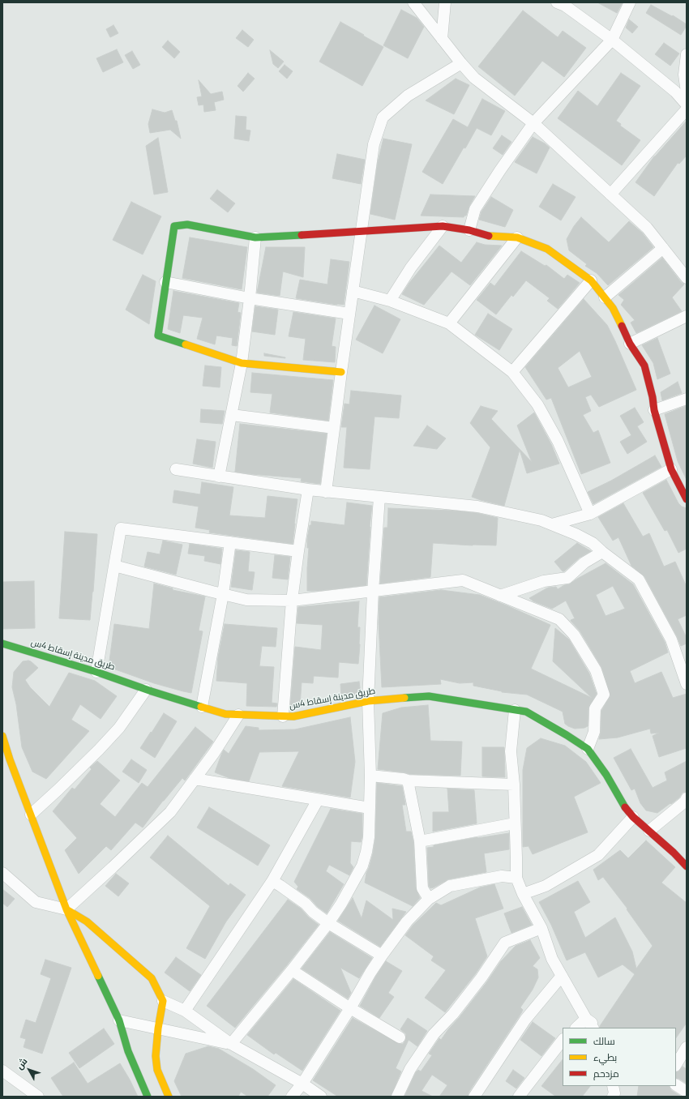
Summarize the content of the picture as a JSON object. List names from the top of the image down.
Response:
{
  "streets": {
    "street": ["طريق مدينة إسقاط 4س"]
  },
  "legend": ["سالك", "بطيء", "مزدحم"],
  "north": "top left"
}
